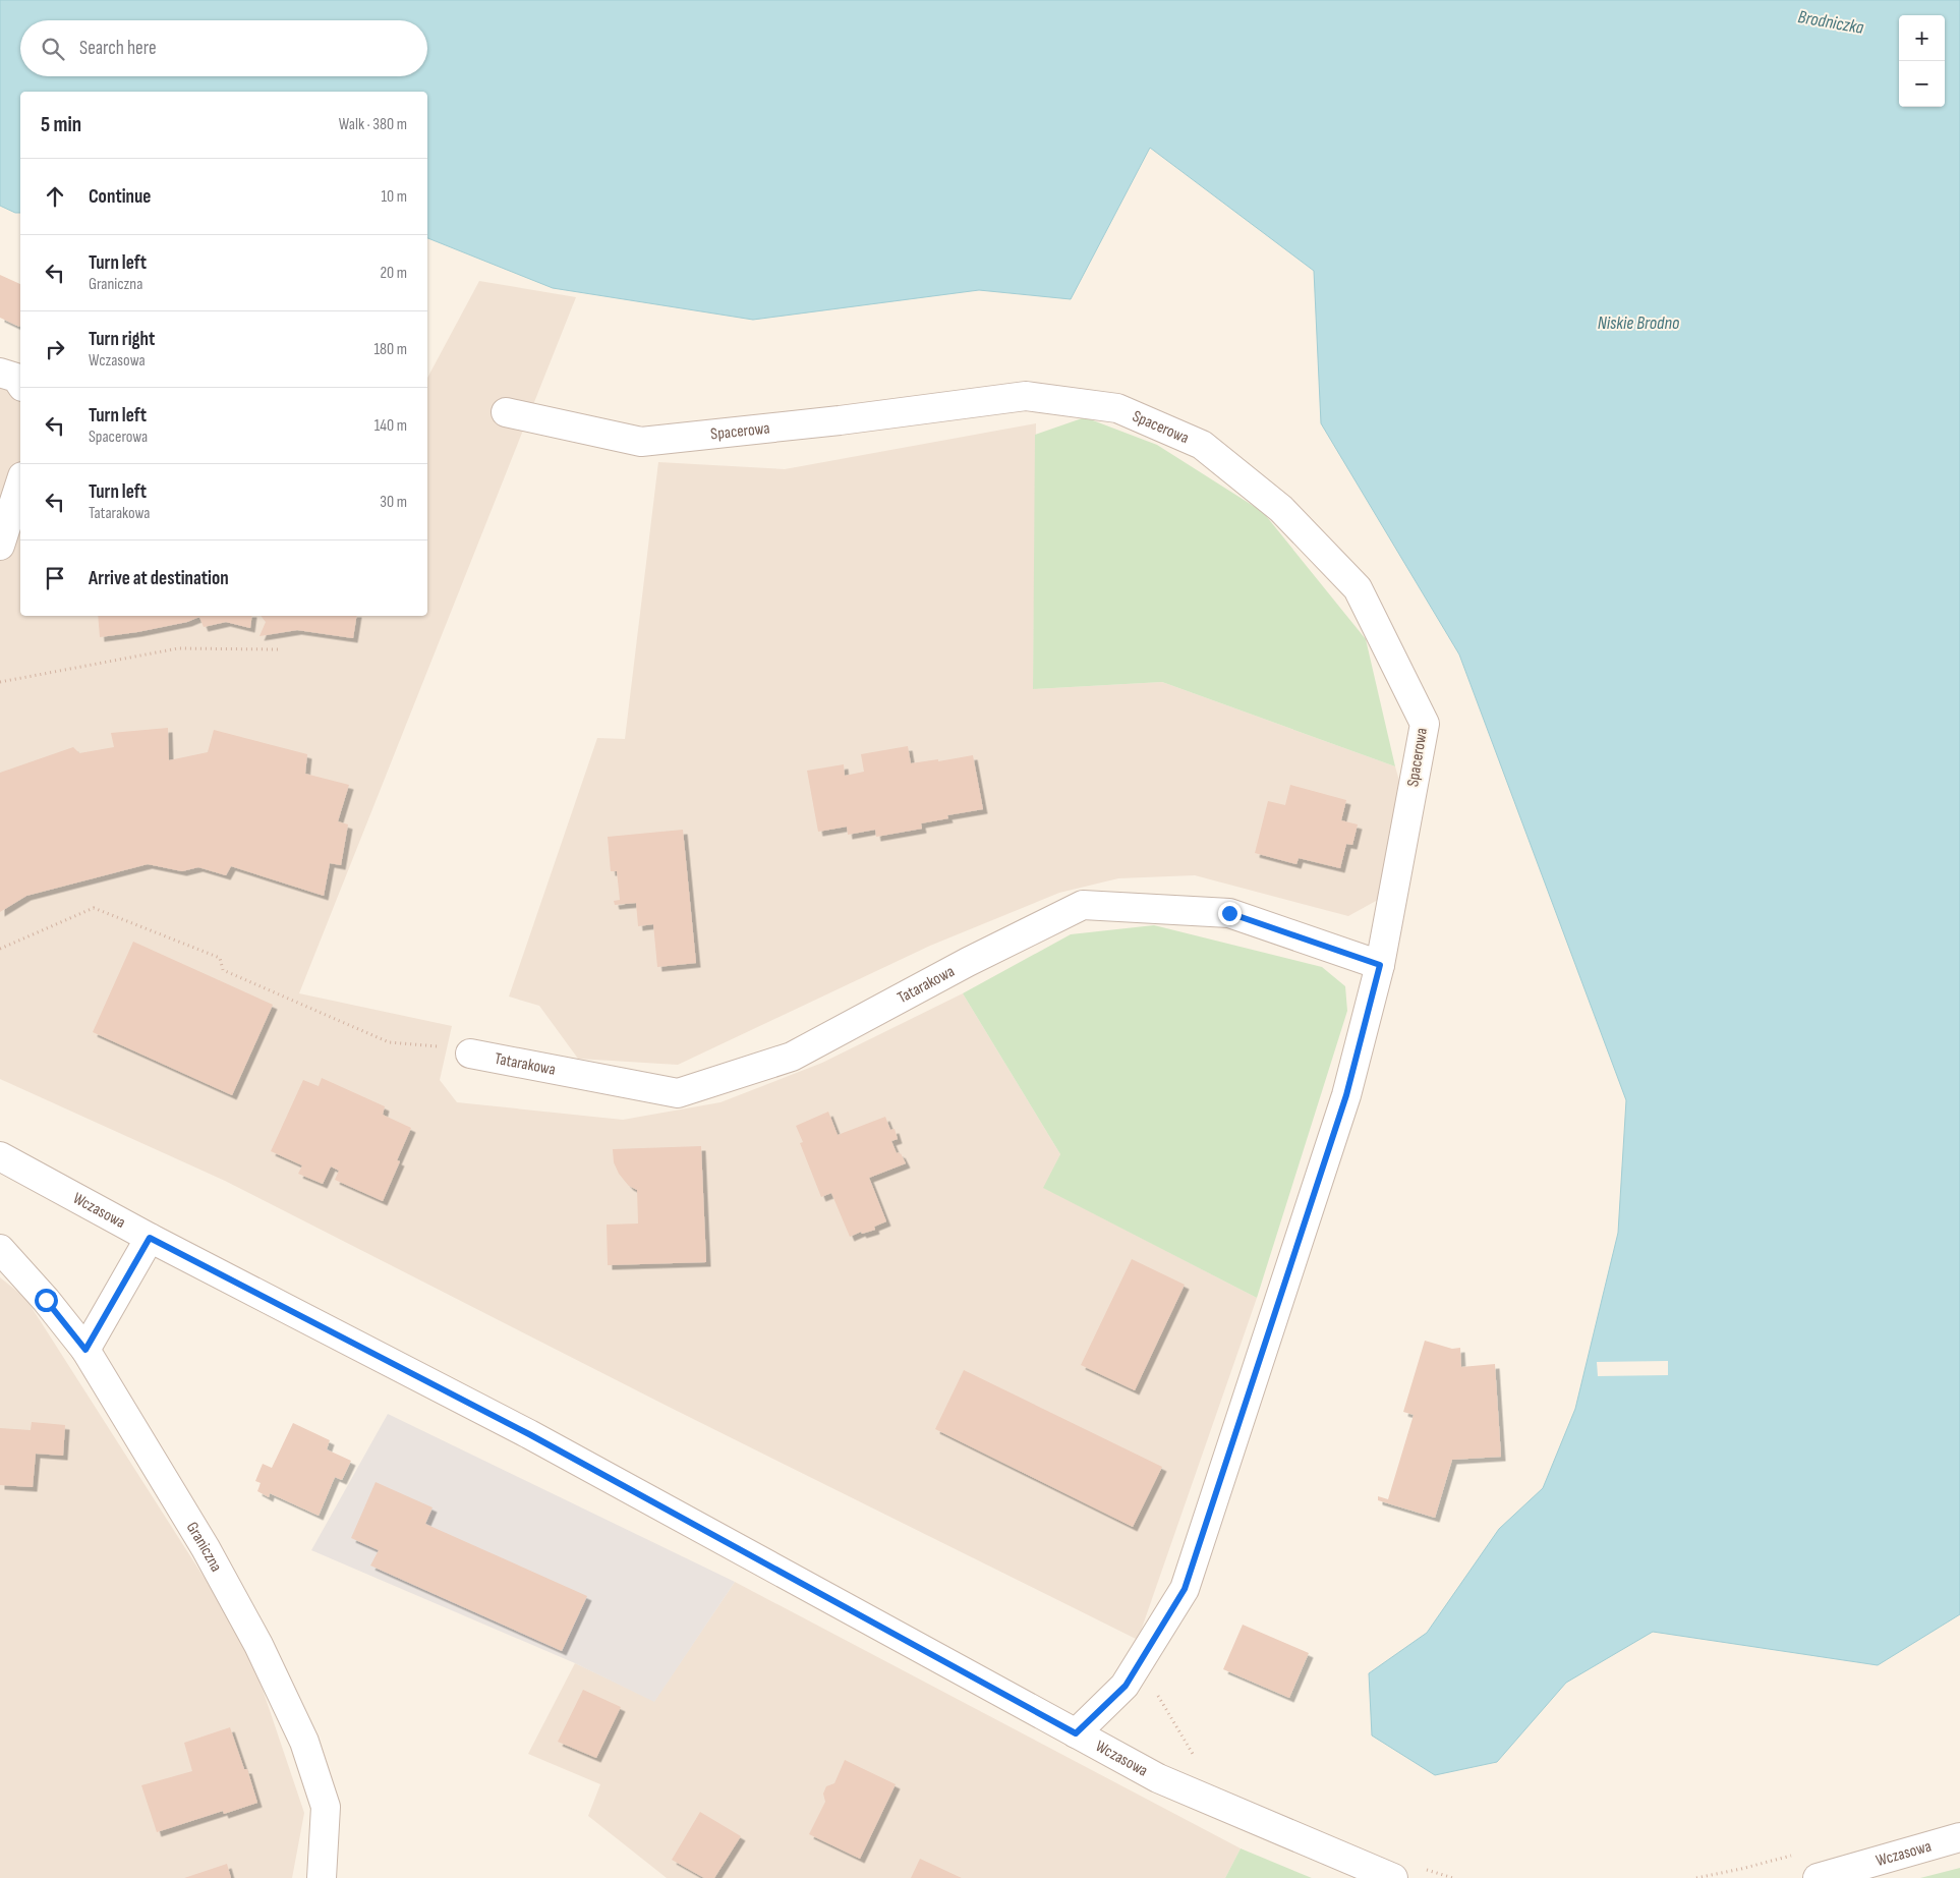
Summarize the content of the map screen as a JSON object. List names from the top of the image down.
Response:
{
  "streets": {
    "street": [
      "Spacerowa",
      "Tatarakowa",
      "Wczasowa",
      "Graniczna"
    ]
  },
  "crossings": [
    ["Spacerowa", "Tatarakowa"],
    ["Spacerowa", "Wczasowa"]
  ],
  "water": ["Brodniczka", "Niskie Brodno"],
  "page": {
    "map_buttons": ["+", "−"],
    "search": "Search here",
    "heading": ["5 min", "Walk · 380 m"],
    "list": [
      ["Continue", "10 m"],
      ["Turn left", "Graniczna", "20 m"],
      ["Turn right", "Wczasowa", "180 m"],
      ["Turn left", "Spacerowa", "140 m"],
      ["Turn left", "Tatarakowa", "30 m"],
      "Arrive at destination"
    ]
  }
}
